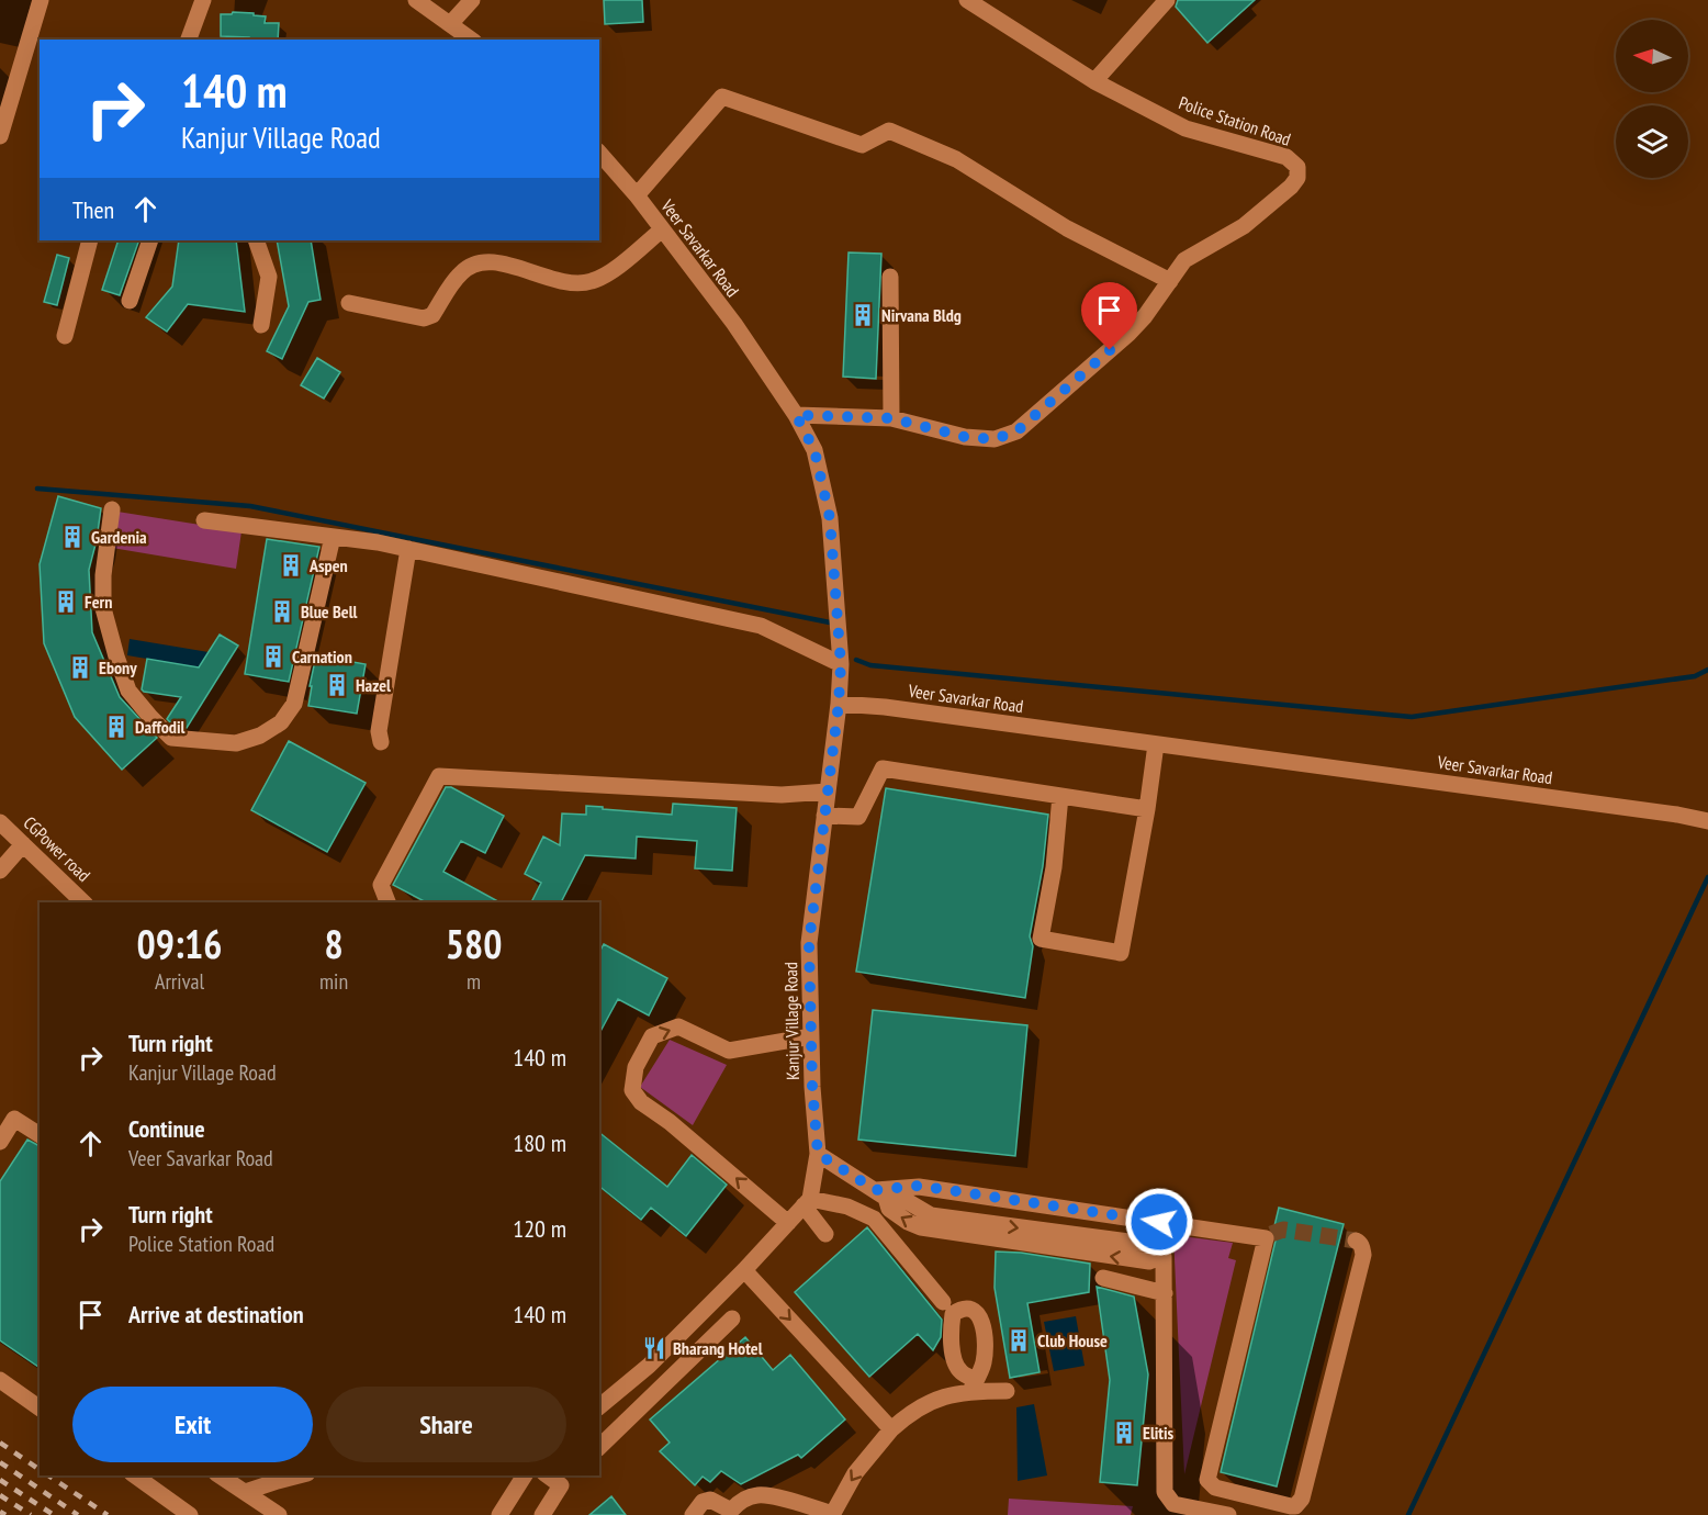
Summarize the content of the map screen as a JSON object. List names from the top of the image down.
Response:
{
  "streets": {
    "street": [
      "Police Station Road",
      "Veer Savarkar Road",
      "CGPower road",
      "Kanjur Village Road"
    ]
  },
  "crossings": [
    ["Police Station Road", "Veer Savarkar Road"],
    ["Veer Savarkar Road", "Kanjur Village Road"]
  ],
  "places": {
    "building": [
      "Nirvana Bldg",
      "Gardenia",
      "Aspen",
      "Fern",
      "Blue Bell",
      "Carnation",
      "Ebony",
      "Hazel",
      "Daffodil",
      "Club House",
      "Elitis"
    ],
    "restaurant": ["Bharang Hotel"]
  },
  "north": "left",
  "page": {
    "turn": ["140 m", "Kanjur Village Road"],
    "then": "Then",
    "eta": [
      "09:16",
      "Arrival",
      "8",
      "min",
      "580",
      "m"
    ],
    "list": [
      {
        "name": "Turn right",
        "note": "Kanjur Village Road",
        "value": "140 m"
      },
      {
        "name": "Continue",
        "note": "Veer Savarkar Road",
        "value": "180 m"
      },
      {
        "name": "Turn right",
        "note": "Police Station Road",
        "value": "120 m"
      },
      {
        "name": "Arrive at destination",
        "value": "140 m"
      }
    ],
    "buttons": ["Exit", "Share"]
  }
}
